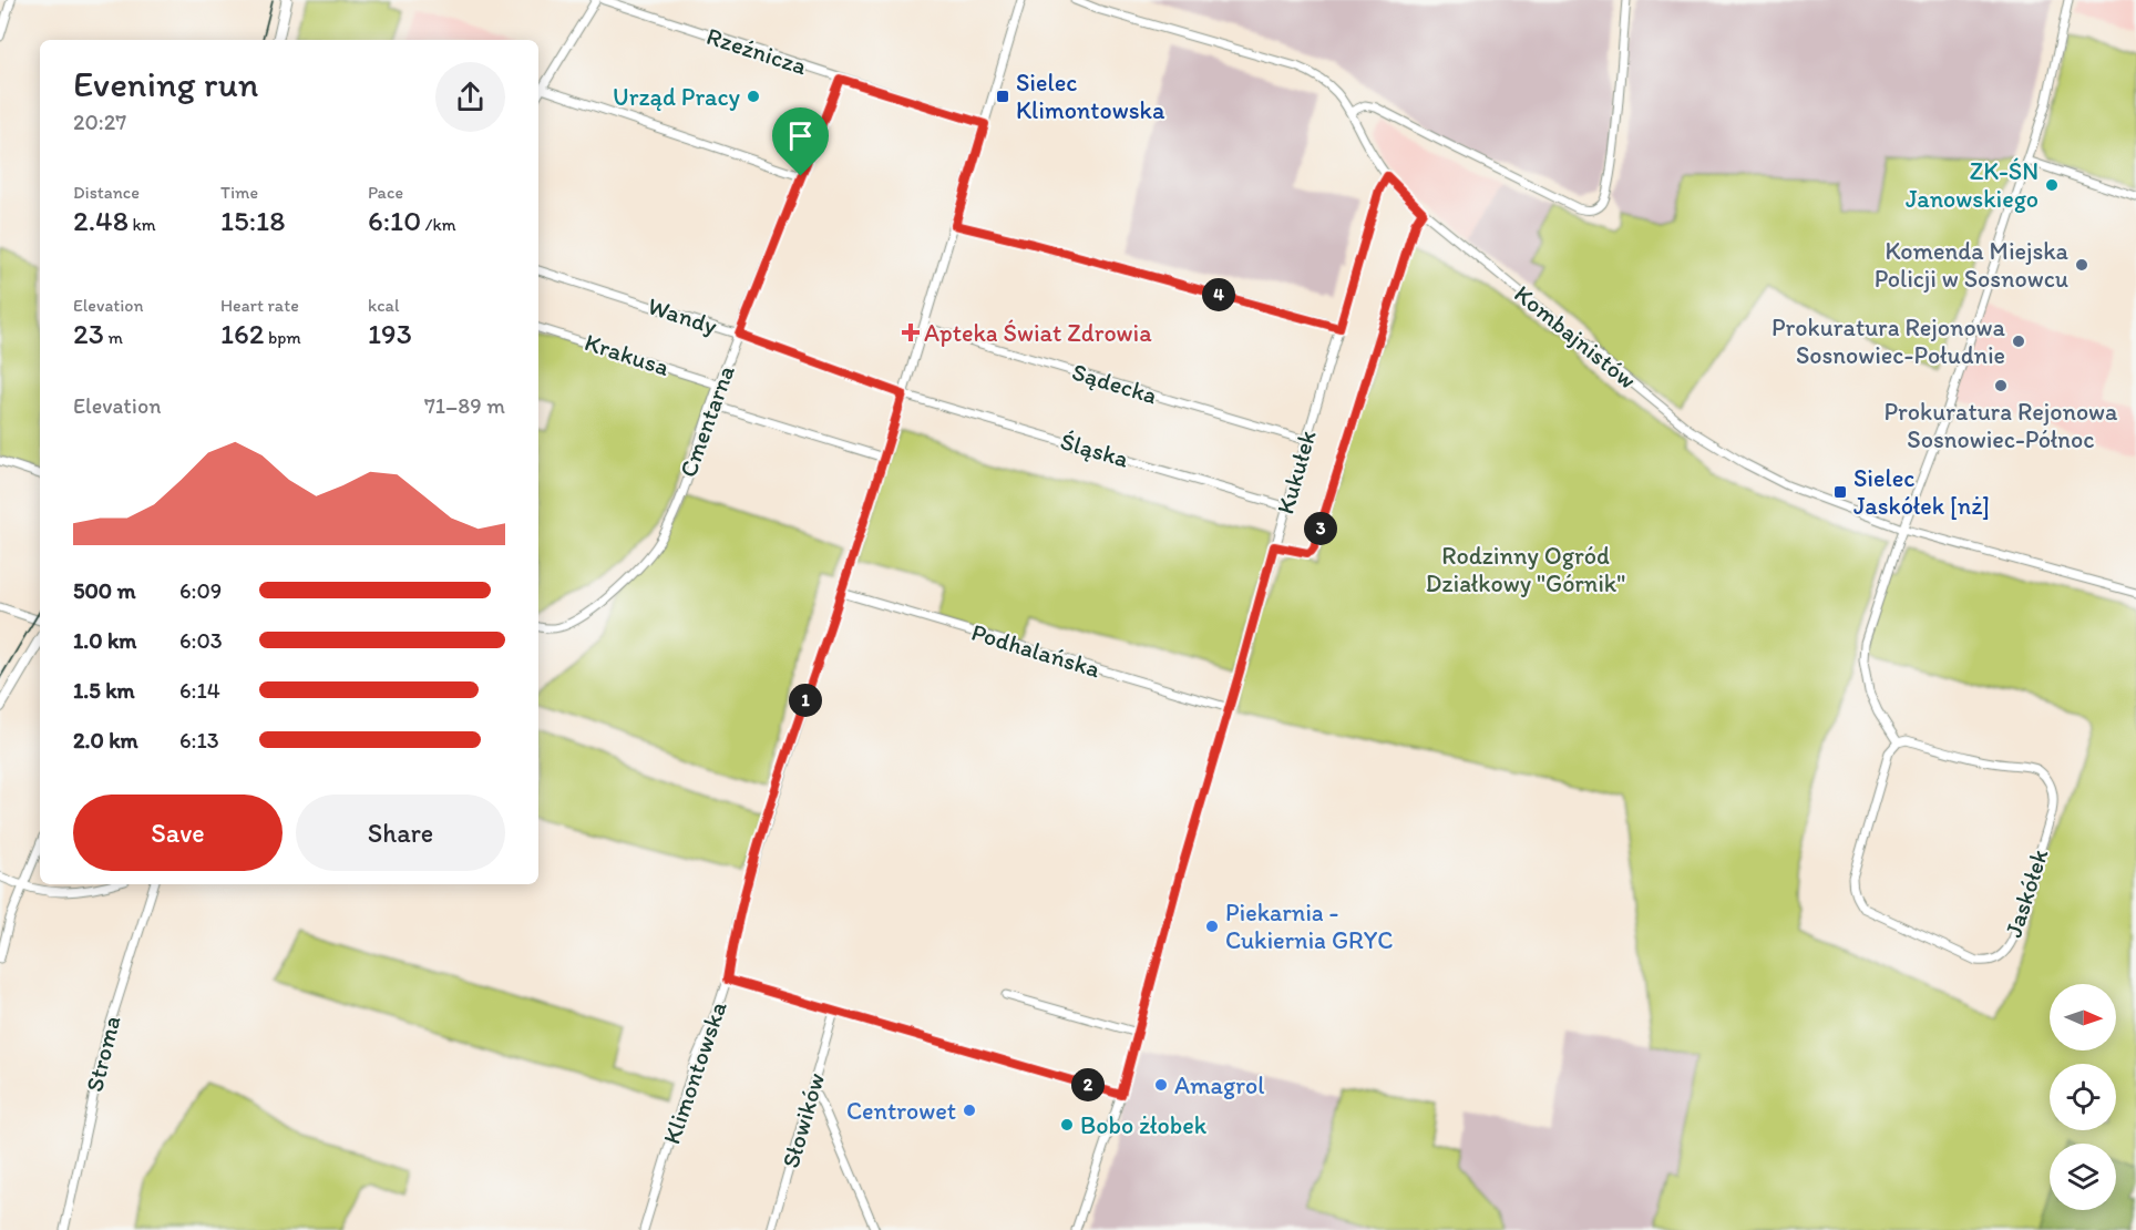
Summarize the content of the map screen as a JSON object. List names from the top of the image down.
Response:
{
  "streets": {
    "street": [
      "Rzeźnicza",
      "Wandy",
      "Kombajnistów",
      "Krakusa",
      "Sądecka",
      "Cmentarna",
      "Śląska",
      "Kukułek",
      "Podhalańska",
      "Jaskółek",
      "Stroma",
      "Klimontowska",
      "Słowików"
    ]
  },
  "crossings": [
    ["Rzeźnicza", "Cmentarna"],
    ["Rzeźnicza", "Klimontowska"],
    ["Wandy", "Cmentarna"],
    ["Wandy", "Śląska"],
    ["Wandy", "Klimontowska"],
    ["Kombajnistów", "Kukułek"],
    ["Krakusa", "Cmentarna"],
    ["Sądecka", "Kukułek"],
    ["Sądecka", "Klimontowska"],
    ["Śląska", "Kukułek"],
    ["Śląska", "Klimontowska"],
    ["Kukułek", "Podhalańska"],
    ["Podhalańska", "Klimontowska"]
  ],
  "parks": ["Rodzinny Ogród Działkowy \"Górnik\""],
  "places": {
    "other": [
      "Urząd Pracy",
      "ZK-ŚN Janowskiego",
      "Komenda Miejska Policji w Sosnowcu",
      "Prokuratura Rejonowa Sosnowiec-Południe",
      "Prokuratura Rejonowa Sosnowiec-Północ",
      "Piekarnia - Cukiernia GRYC",
      "Amagrol",
      "Centrowet",
      "Bobo żłobek"
    ],
    "transit": ["Sielec Klimontowska", "Sielec Jaskółek [nż]"],
    "health": ["Apteka Świat Zdrowia"]
  },
  "north": "right",
  "page": {
    "heading": ["Evening run", "20:27"],
    "stats": [
      ["Distance", "2.48 km"],
      ["Time", "15:18"],
      ["Pace", "6:10 /km"],
      ["Elevation", "23 m"],
      ["Heart rate", "162 bpm"],
      ["kcal", "193"]
    ],
    "pins": [
      "4",
      "3",
      "1",
      "2"
    ],
    "chart": ["Elevation", "71–89 m"],
    "list": [
      {
        "name": "500 m",
        "note": "6:09"
      },
      {
        "name": "1.0 km",
        "note": "6:03"
      },
      {
        "name": "1.5 km",
        "note": "6:14"
      },
      {
        "name": "2.0 km",
        "note": "6:13"
      }
    ],
    "buttons": ["Save", "Share"]
  }
}
